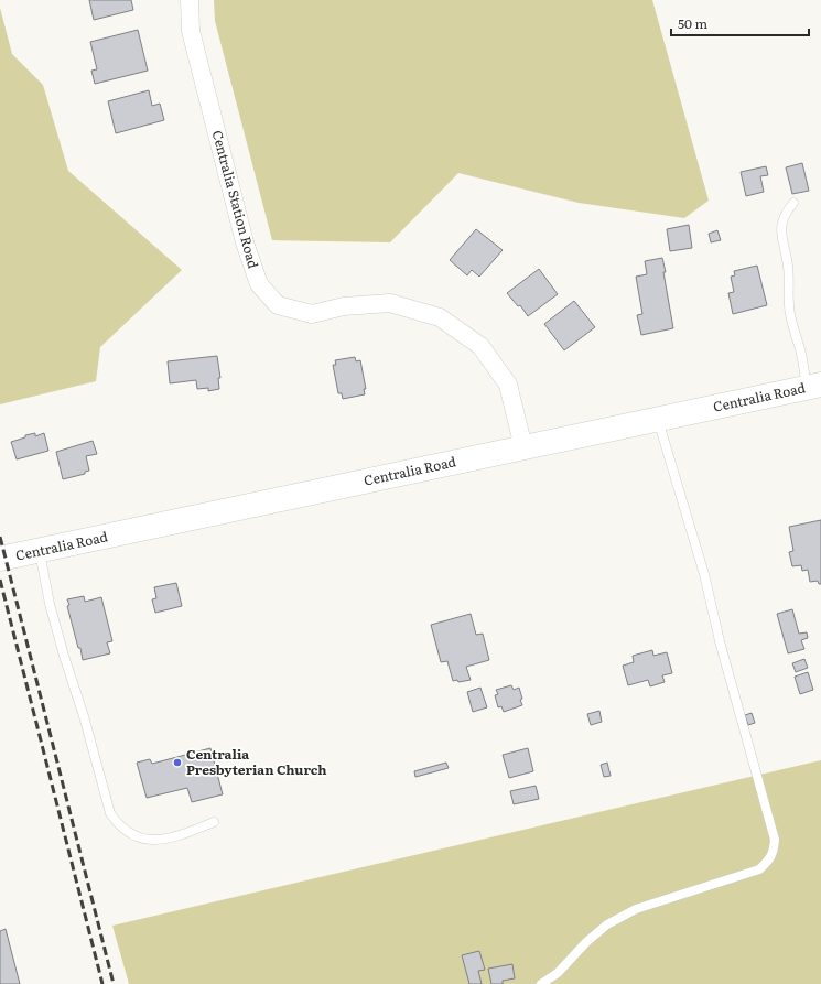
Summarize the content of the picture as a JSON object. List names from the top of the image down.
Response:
{
  "streets": {
    "main road": ["Centralia Road"],
    "street": ["Centralia Station Road"]
  },
  "crossings": [
    ["Centralia Station Road", "Centralia Road"]
  ],
  "places": ["Centralia Presbyterian Church"],
  "scale_bar": "50 m"
}
